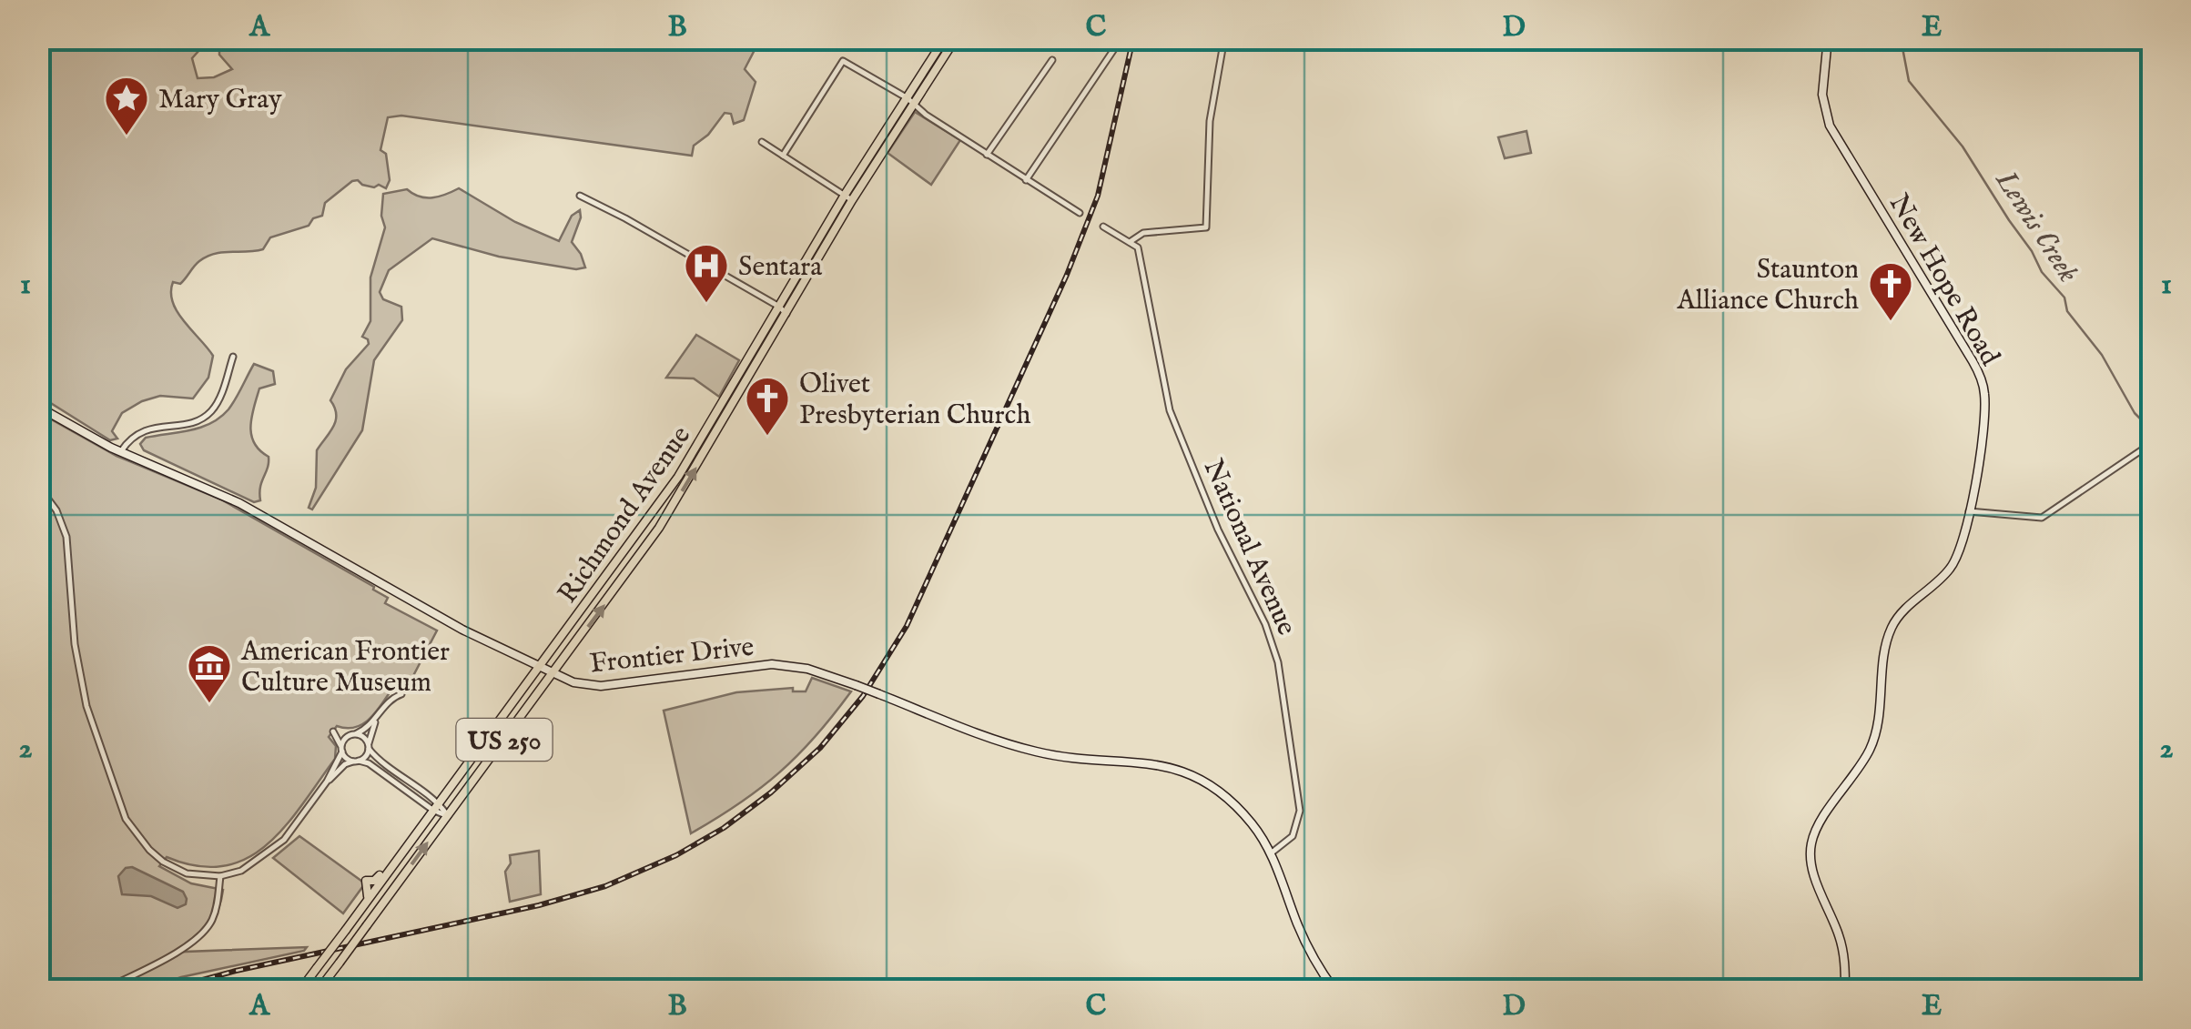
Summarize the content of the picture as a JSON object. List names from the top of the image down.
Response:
{
  "streets": {
    "main road": ["Richmond Avenue", "US 250"],
    "street": ["New Hope Road", "National Avenue", "Frontier Drive"]
  },
  "crossings": [
    ["Richmond Avenue", "Frontier Drive"],
    ["National Avenue", "Frontier Drive"]
  ],
  "water": ["Lewis Creek"],
  "places": {
    "place": ["Mary Gray"],
    "hospital": ["Sentara"],
    "church": ["Staunton Alliance Church", "Olivet Presbyterian Church"],
    "museum": ["American Frontier Culture Museum"]
  },
  "grid": {
    "columns": [
      "A",
      "B",
      "C",
      "D",
      "E"
    ],
    "rows": ["1", "2"]
  }
}
